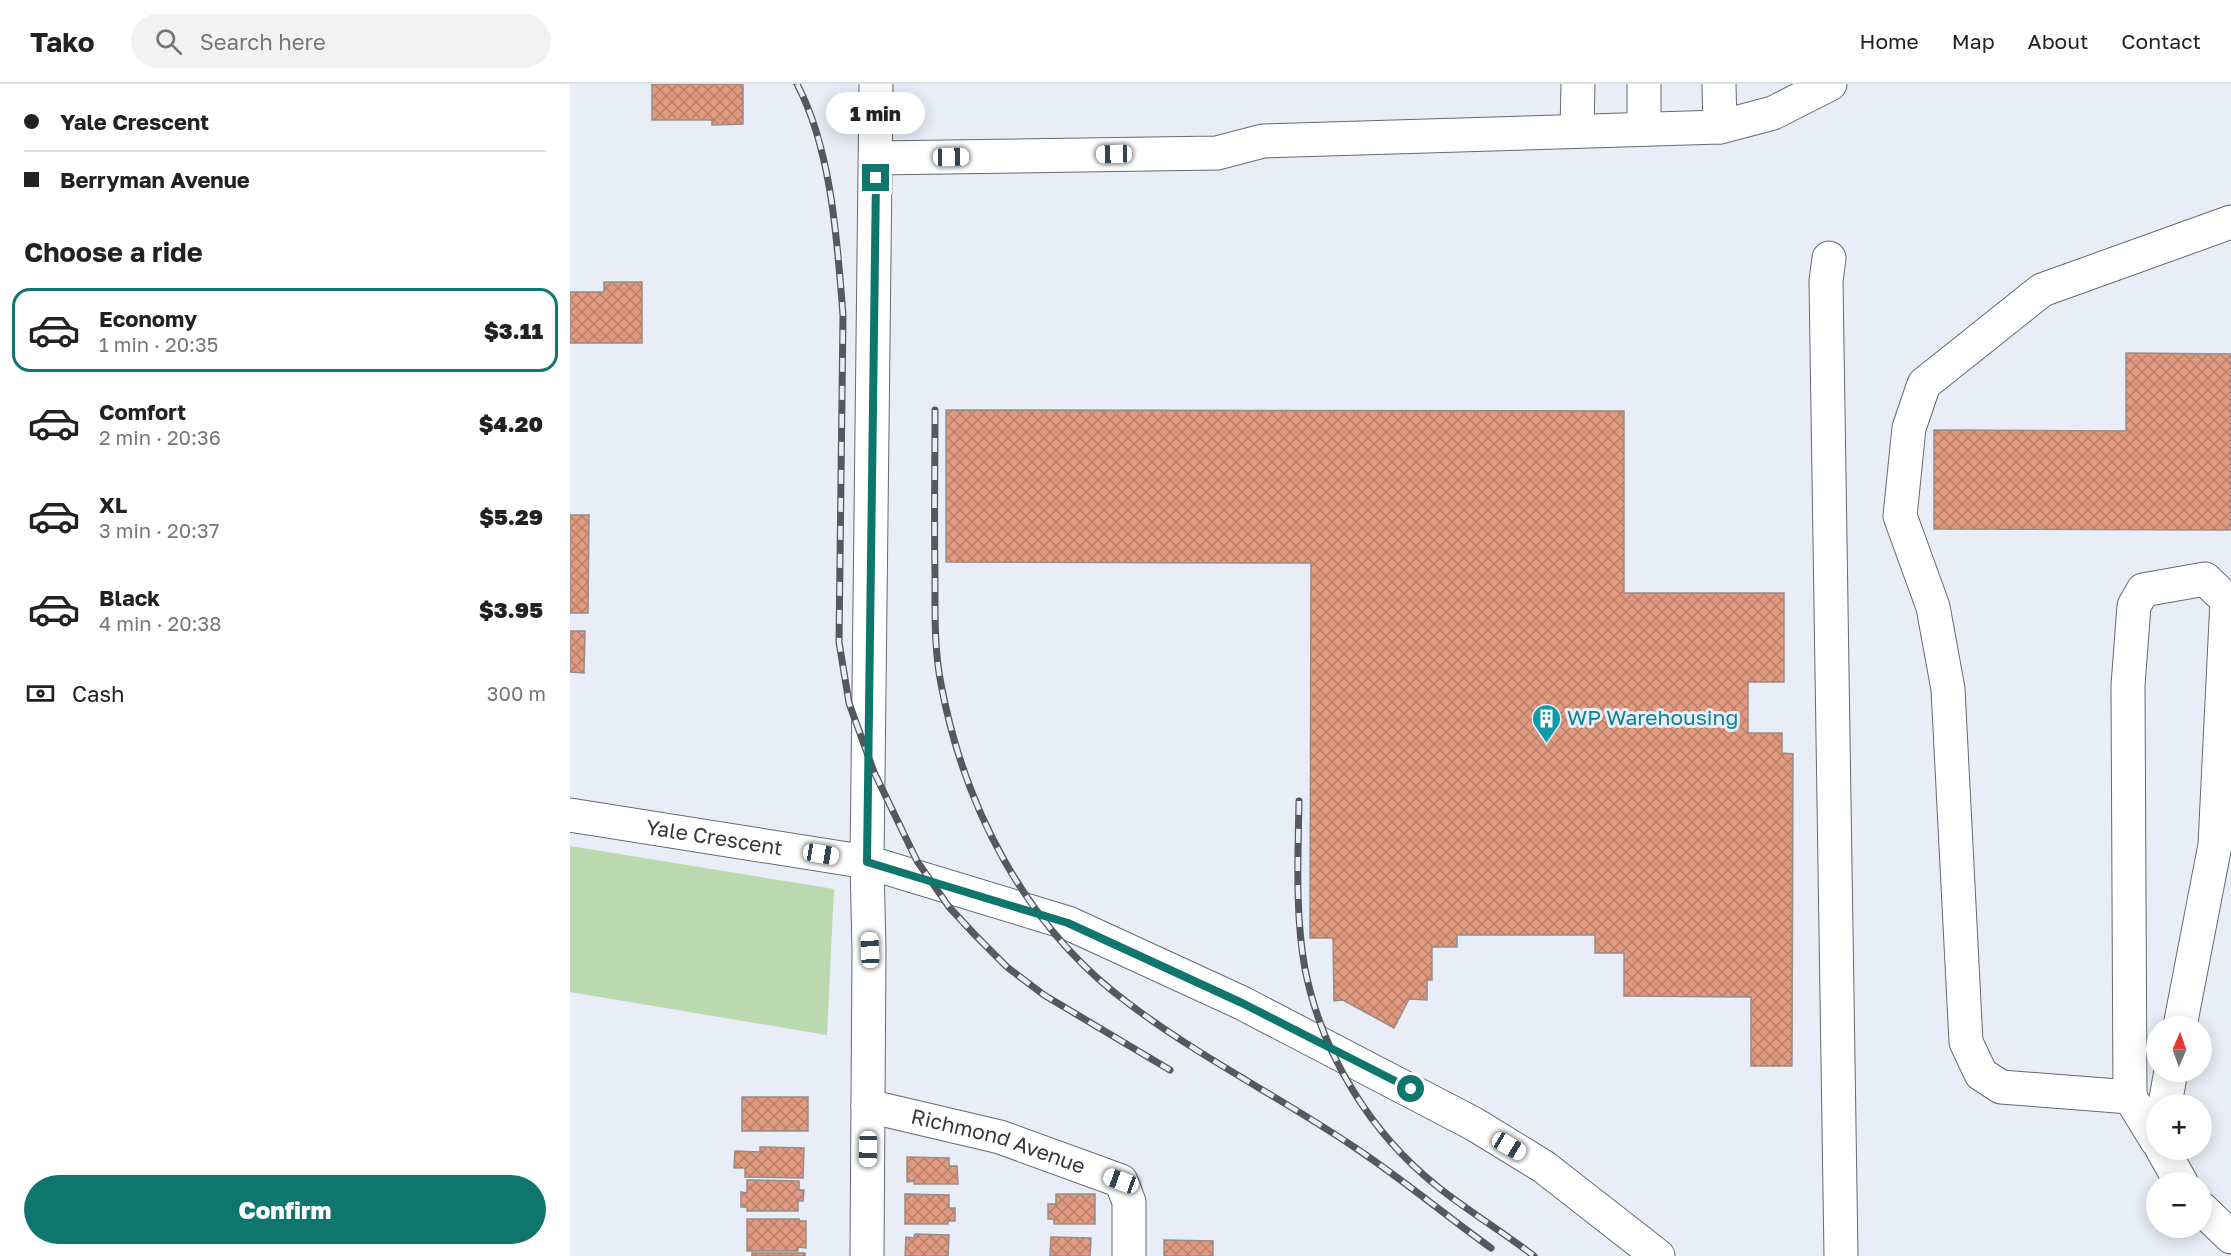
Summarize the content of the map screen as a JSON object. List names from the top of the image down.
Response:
{
  "streets": {
    "street": ["Yale Crescent", "Richmond Avenue"]
  },
  "places": {
    "building": ["WP Warehousing"]
  },
  "north": "top",
  "page": {
    "header": "Tako",
    "search": "Search here",
    "nav": [
      "Home",
      "Map",
      "About",
      "Contact"
    ],
    "banner": ["Yale Crescent", "Berryman Avenue"],
    "bubble": "1 min",
    "heading": "Choose a ride",
    "list": [
      {
        "name": "Economy",
        "note": "1 min · 20:35",
        "value": "$3.11"
      },
      {
        "name": "Comfort",
        "note": "2 min · 20:36",
        "value": "$4.20"
      },
      {
        "name": "XL",
        "note": "3 min · 20:37",
        "value": "$5.29"
      },
      {
        "name": "Black",
        "note": "4 min · 20:38",
        "value": "$3.95"
      }
    ],
    "pay": ["Cash", "300 m"],
    "map_buttons": ["+", "−"],
    "buttons": "Confirm"
  }
}
